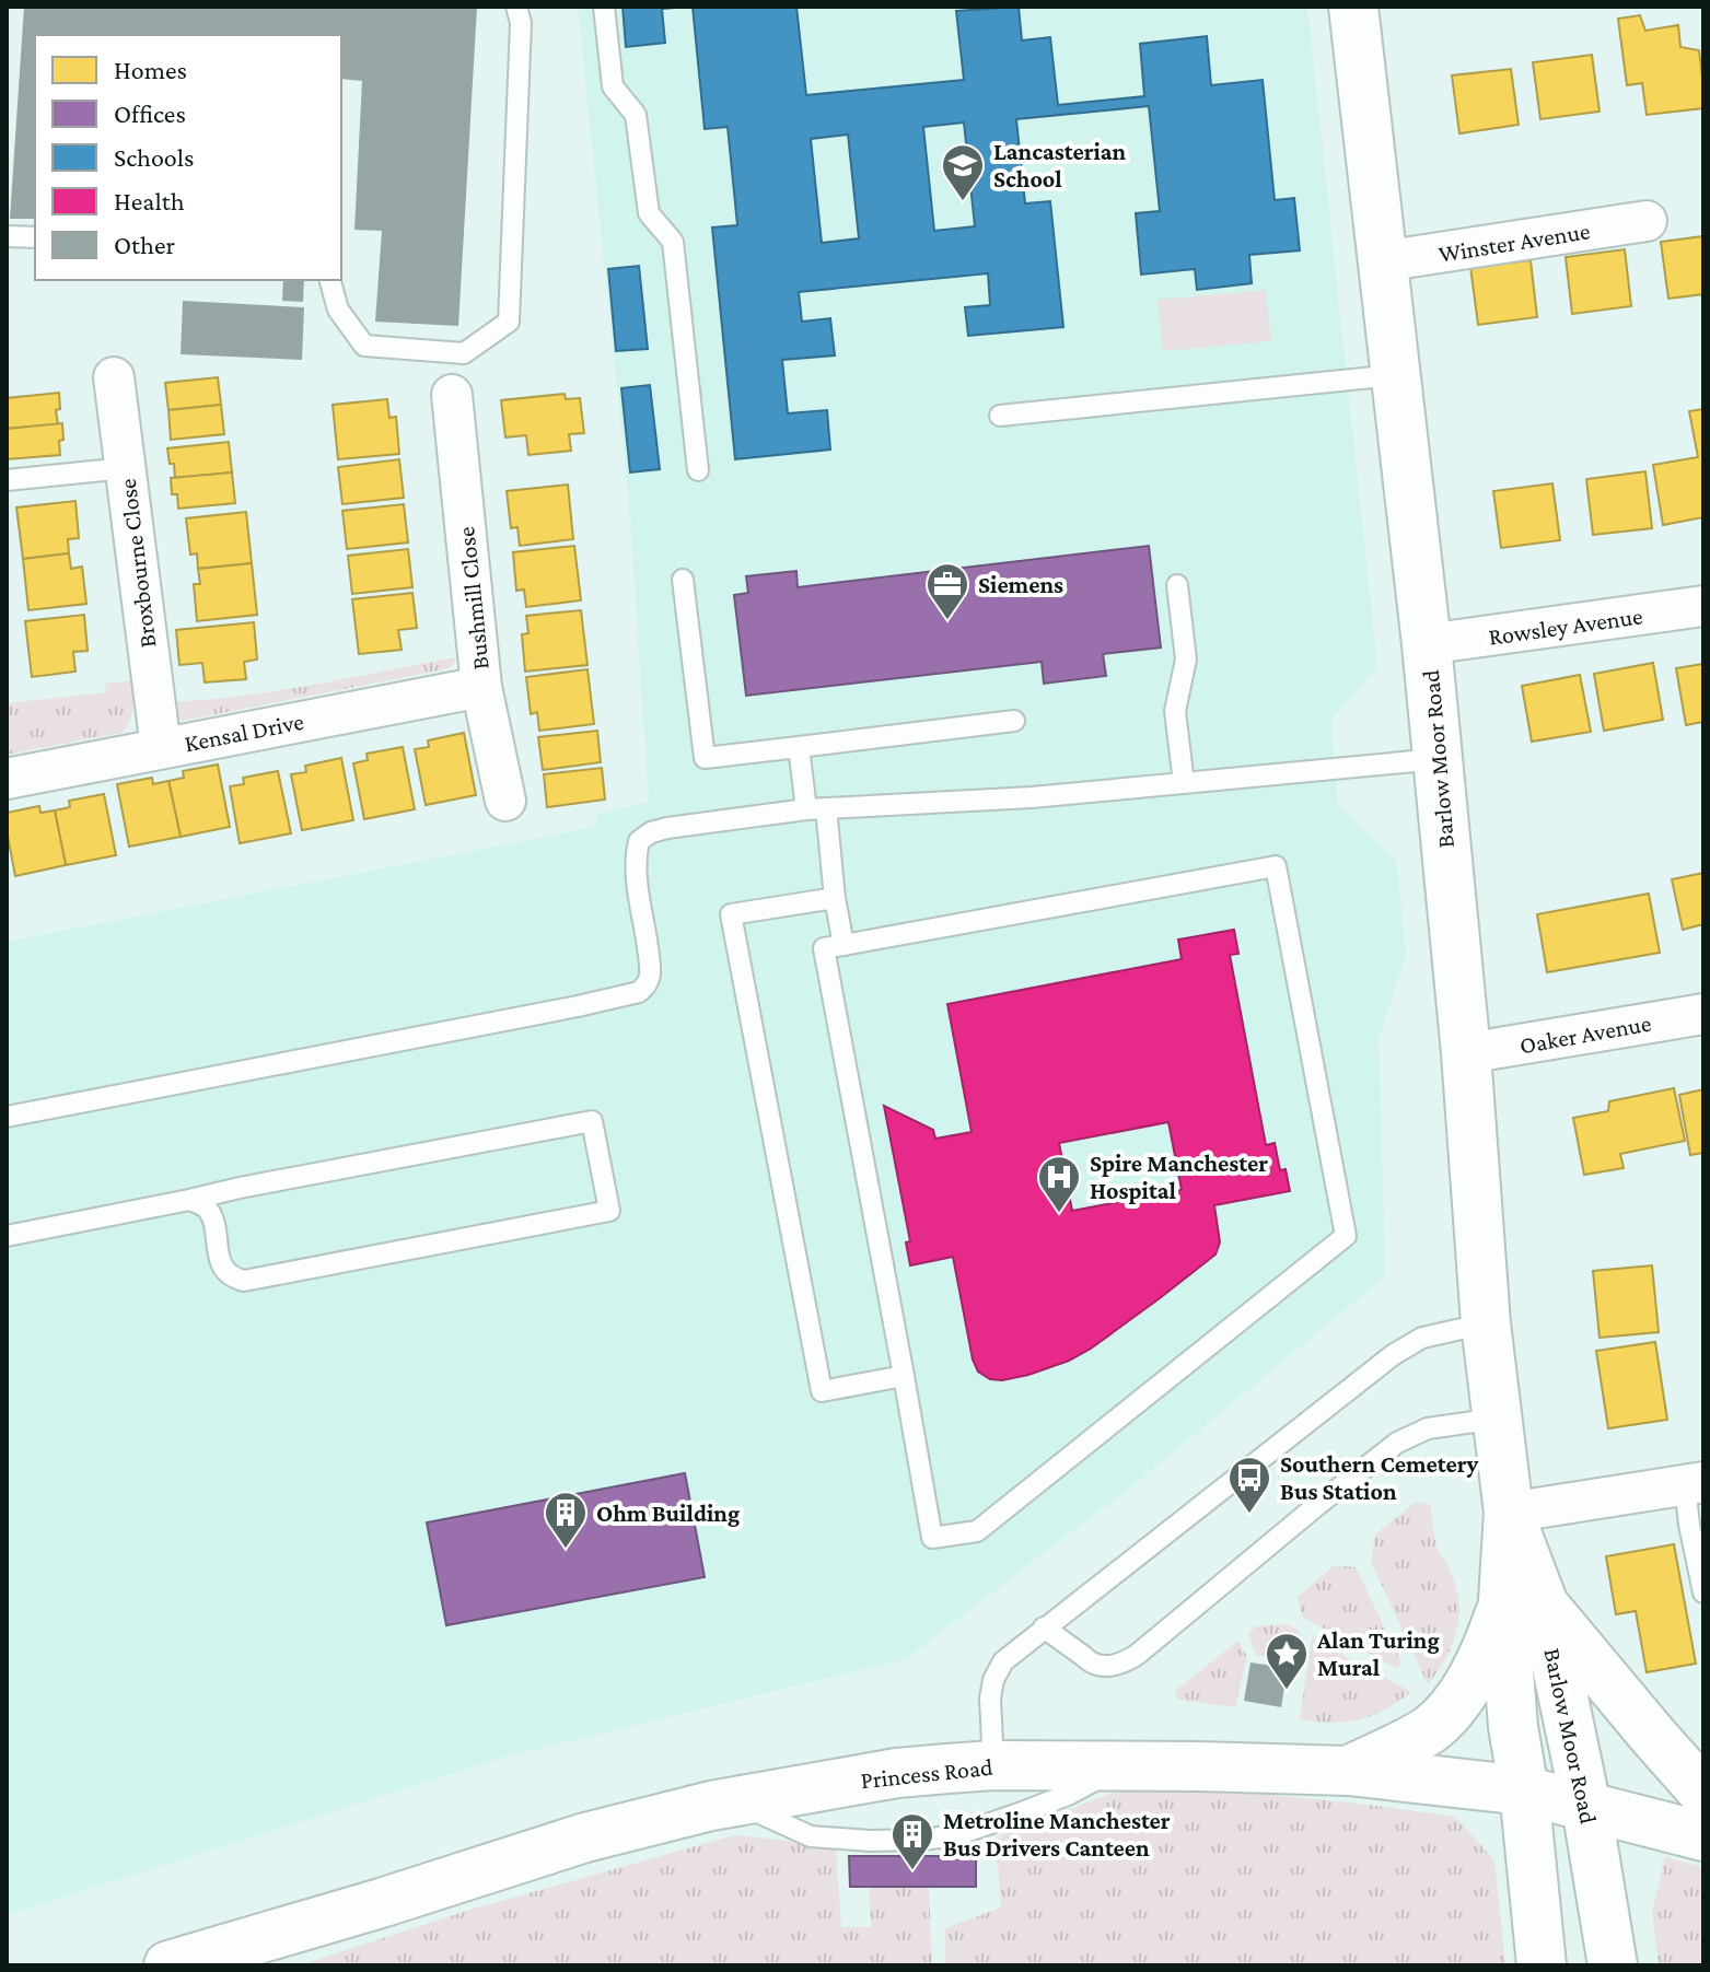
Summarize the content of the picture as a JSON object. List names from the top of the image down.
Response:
{
  "streets": {
    "main road": ["Barlow Moor Road", "Princess Road"],
    "street": [
      "Winster Avenue",
      "Broxbourne Close",
      "Bushmill Close",
      "Rowsley Avenue",
      "Kensal Drive",
      "Oaker Avenue"
    ]
  },
  "crossings": [
    ["Winster Avenue", "Barlow Moor Road"],
    ["Broxbourne Close", "Kensal Drive"],
    ["Bushmill Close", "Kensal Drive"],
    ["Rowsley Avenue", "Barlow Moor Road"],
    ["Barlow Moor Road", "Oaker Avenue"],
    ["Barlow Moor Road", "Princess Road"]
  ],
  "places": {
    "school or university": ["Lancasterian School"],
    "office": ["Siemens"],
    "hospital": ["Spire Manchester Hospital"],
    "bus stop": ["Southern Cemetery Bus Station"],
    "building": ["Ohm Building", "Metroline Manchester Bus Drivers Canteen"],
    "place": ["Alan Turing Mural"]
  },
  "legend": [
    "Homes",
    "Offices",
    "Schools",
    "Health",
    "Other"
  ]
}
